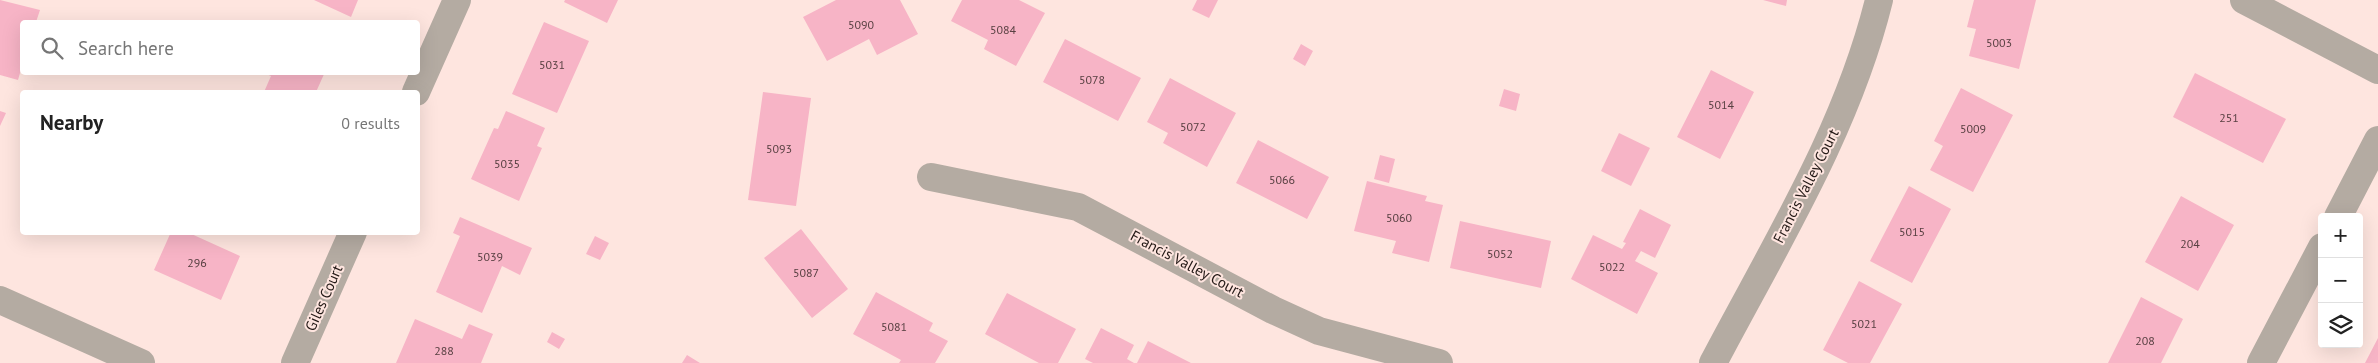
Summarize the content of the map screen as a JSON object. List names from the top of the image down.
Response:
{
  "streets": {
    "street": ["Francis Valley Court", "Giles Court"]
  },
  "house_numbers": [
    "5090",
    "5084",
    "5003",
    "5031",
    "5078",
    "5014",
    "251",
    "5072",
    "5009",
    "5093",
    "5035",
    "5066",
    "5060",
    "5015",
    "204",
    "5052",
    "5039",
    "296",
    "5022",
    "5087",
    "5021",
    "5081",
    "208",
    "288"
  ],
  "page": {
    "search": "Search here",
    "heading": ["Nearby", "0 results"],
    "map_buttons": ["+", "−"]
  }
}
